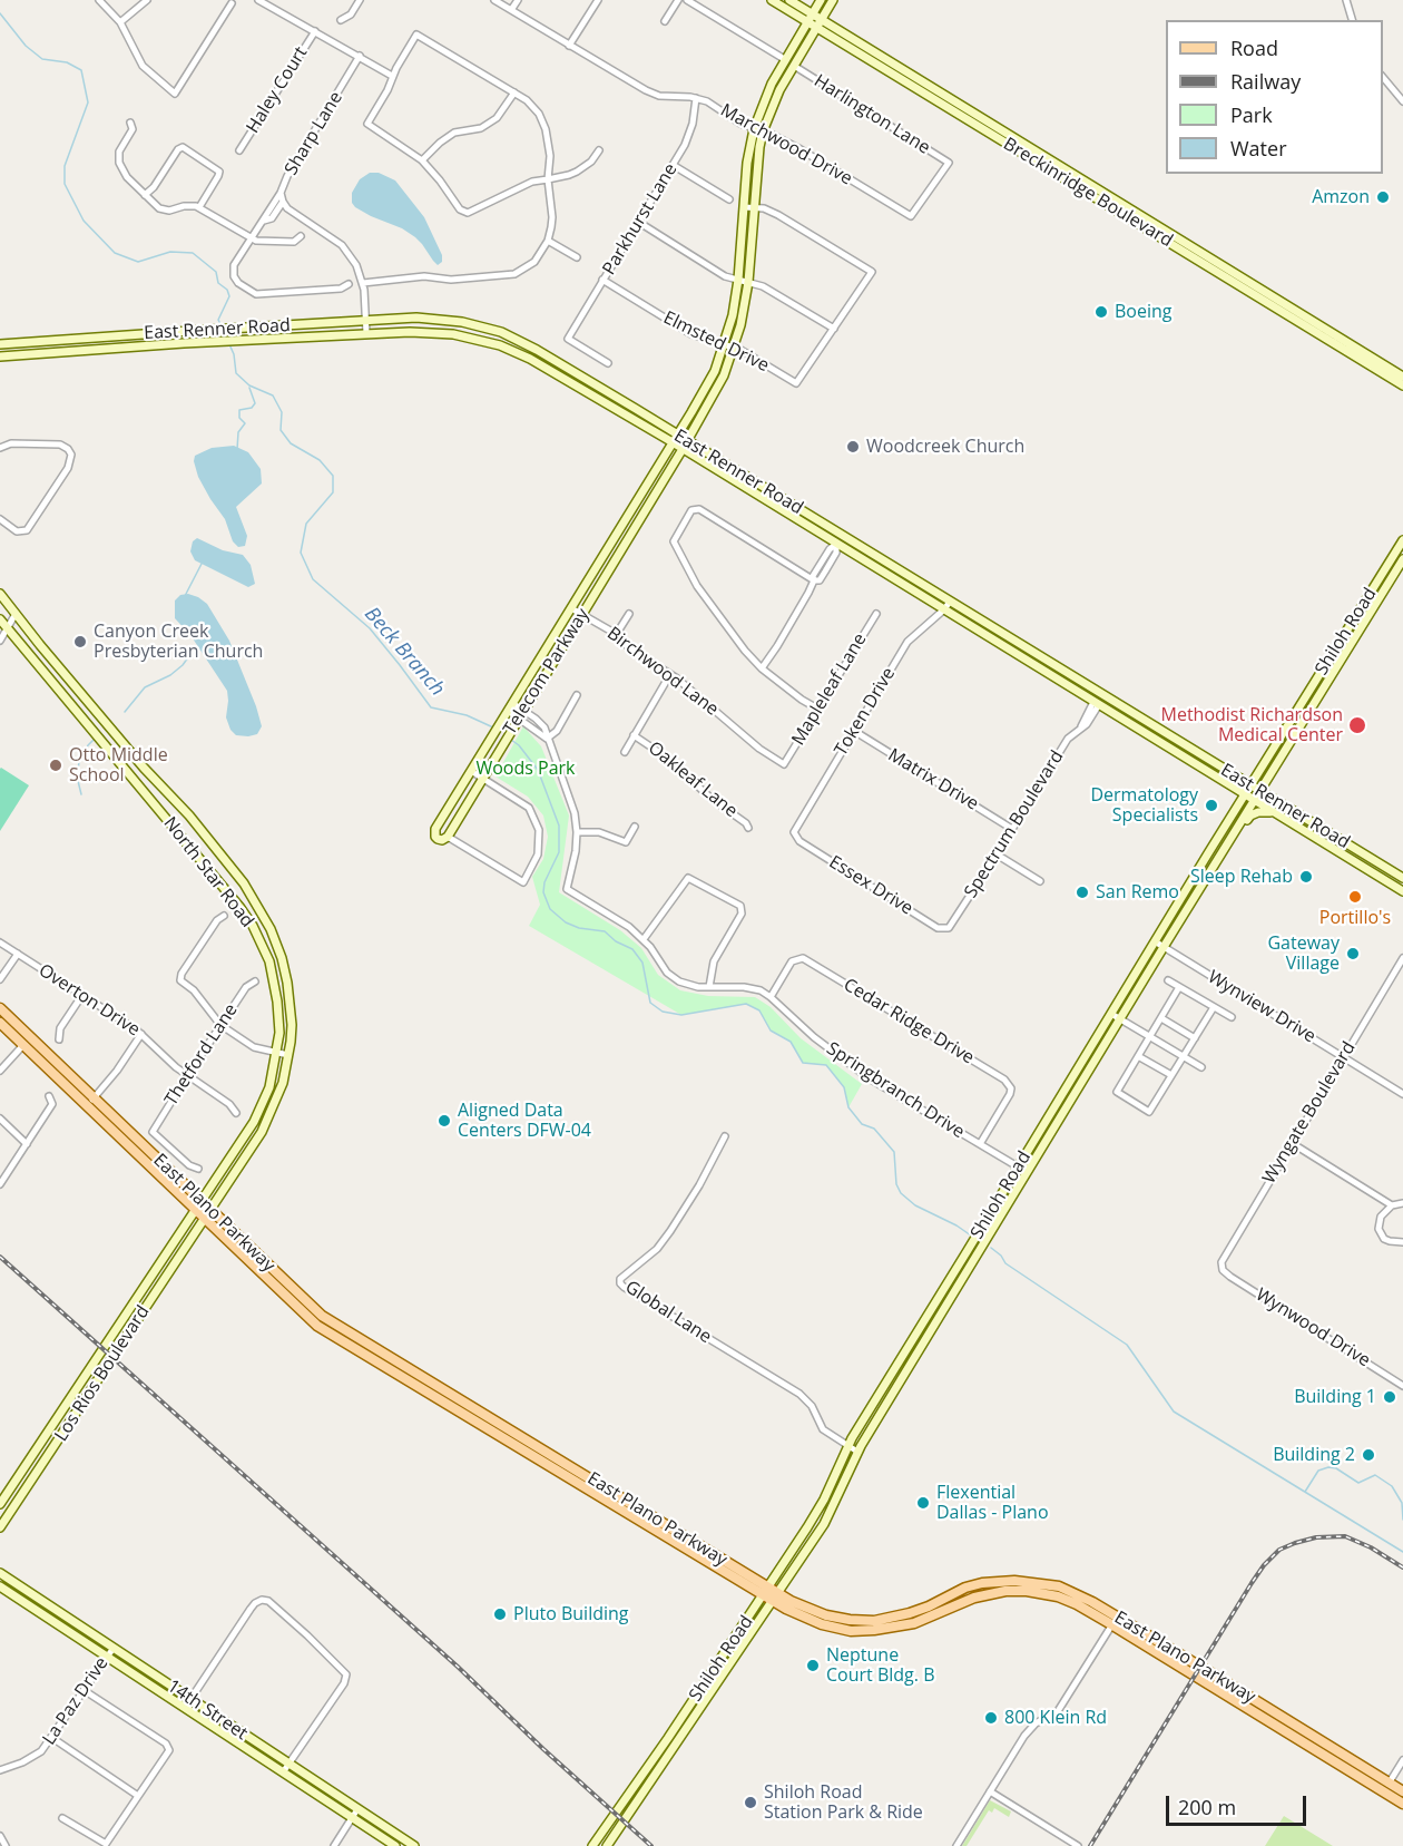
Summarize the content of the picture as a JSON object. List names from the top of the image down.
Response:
{
  "streets": {
    "main road": [
      "Breckinridge Boulevard",
      "East Renner Road",
      "Shiloh Road",
      "Telecom Parkway",
      "North Star Road",
      "East Plano Parkway",
      "Los Rios Boulevard",
      "14th Street"
    ],
    "street": [
      "Haley Court",
      "Harlington Lane",
      "Sharp Lane",
      "Marchwood Drive",
      "Parkhurst Lane",
      "Elmsted Drive",
      "Birchwood Lane",
      "Mapleleaf Lane",
      "Token Drive",
      "Oakleaf Lane",
      "Matrix Drive",
      "Spectrum Boulevard",
      "Essex Drive",
      "Overton Drive",
      "Wynview Drive",
      "Cedar Ridge Drive",
      "Thetford Lane",
      "Springbranch Drive",
      "Wyngate Boulevard",
      "Global Lane",
      "Wynwood Drive",
      "La Paz Drive"
    ]
  },
  "crossings": [
    ["Harlington Lane", "Marchwood Drive"],
    ["Harlington Lane", "Telecom Parkway"],
    ["Marchwood Drive", "Parkhurst Lane"],
    ["Marchwood Drive", "Telecom Parkway"],
    ["Breckinridge Boulevard", "Telecom Parkway"],
    ["Parkhurst Lane", "Elmsted Drive"],
    ["East Renner Road", "Shiloh Road"],
    ["East Renner Road", "Telecom Parkway"],
    ["East Renner Road", "Token Drive"],
    ["East Renner Road", "Spectrum Boulevard"],
    ["Elmsted Drive", "Telecom Parkway"],
    ["Shiloh Road", "Wynview Drive"],
    ["Shiloh Road", "Springbranch Drive"],
    ["Shiloh Road", "East Plano Parkway"],
    ["Shiloh Road", "Global Lane"],
    ["Telecom Parkway", "Birchwood Lane"],
    ["Birchwood Lane", "Mapleleaf Lane"],
    ["Token Drive", "Matrix Drive"],
    ["Token Drive", "Essex Drive"],
    ["Matrix Drive", "Spectrum Boulevard"],
    ["Spectrum Boulevard", "Essex Drive"],
    ["North Star Road", "East Plano Parkway"],
    ["North Star Road", "Los Rios Boulevard"],
    ["Overton Drive", "Thetford Lane"],
    ["Wynview Drive", "Wyngate Boulevard"],
    ["Cedar Ridge Drive", "Springbranch Drive"],
    ["Wyngate Boulevard", "Wynwood Drive"],
    ["East Plano Parkway", "Los Rios Boulevard"],
    ["La Paz Drive", "14th Street"]
  ],
  "water": ["Beck Branch"],
  "parks": ["Woods Park"],
  "places": [
    "Amzon",
    "Boeing",
    "Woodcreek Church",
    "Canyon Creek Presbyterian Church",
    "Methodist Richardson Medical Center",
    "Otto Middle School",
    "Dermatology Specialists",
    "Sleep Rehab",
    "San Remo",
    "Portillo's",
    "Gateway Village",
    "Aligned Data Centers DFW-04",
    "Building 1",
    "Building 2",
    "Flexential Dallas - Plano",
    "Pluto Building",
    "Neptune Court Bldg. B",
    "800 Klein Rd",
    "Shiloh Road Station Park & Ride"
  ],
  "legend": [
    "Road",
    "Railway",
    "Park",
    "Water"
  ],
  "scale_bar": "200 m"
}
